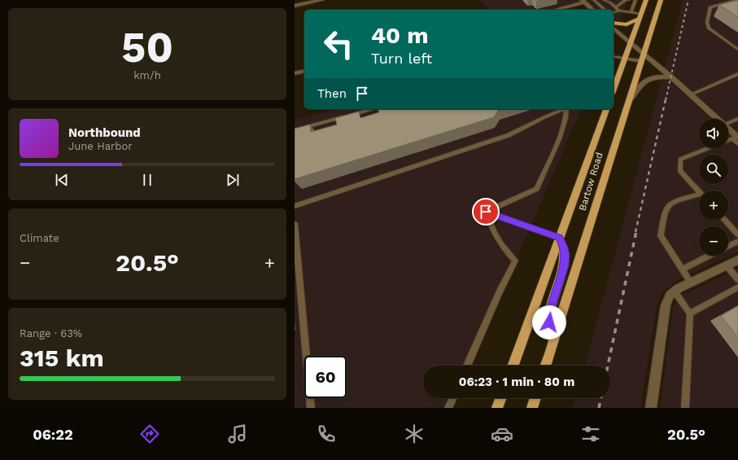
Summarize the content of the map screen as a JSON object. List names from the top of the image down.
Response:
{
  "streets": {
    "main road": ["Bartow Road"]
  },
  "page": {
    "tile": [
      ["50", "km/h"],
      "Climate",
      ["Range · 63%", "315 km"]
    ],
    "turn": ["40 m", "Turn left"],
    "then": "Then",
    "song": ["Northbound", "June Harbor"],
    "map_buttons": ["+", "−"],
    "heat": ["−", "20.5°", "+"],
    "limit": "60",
    "trip": "06:23 · 1 min · 80 m",
    "tabs": ["06:22", "20.5°"]
  }
}
